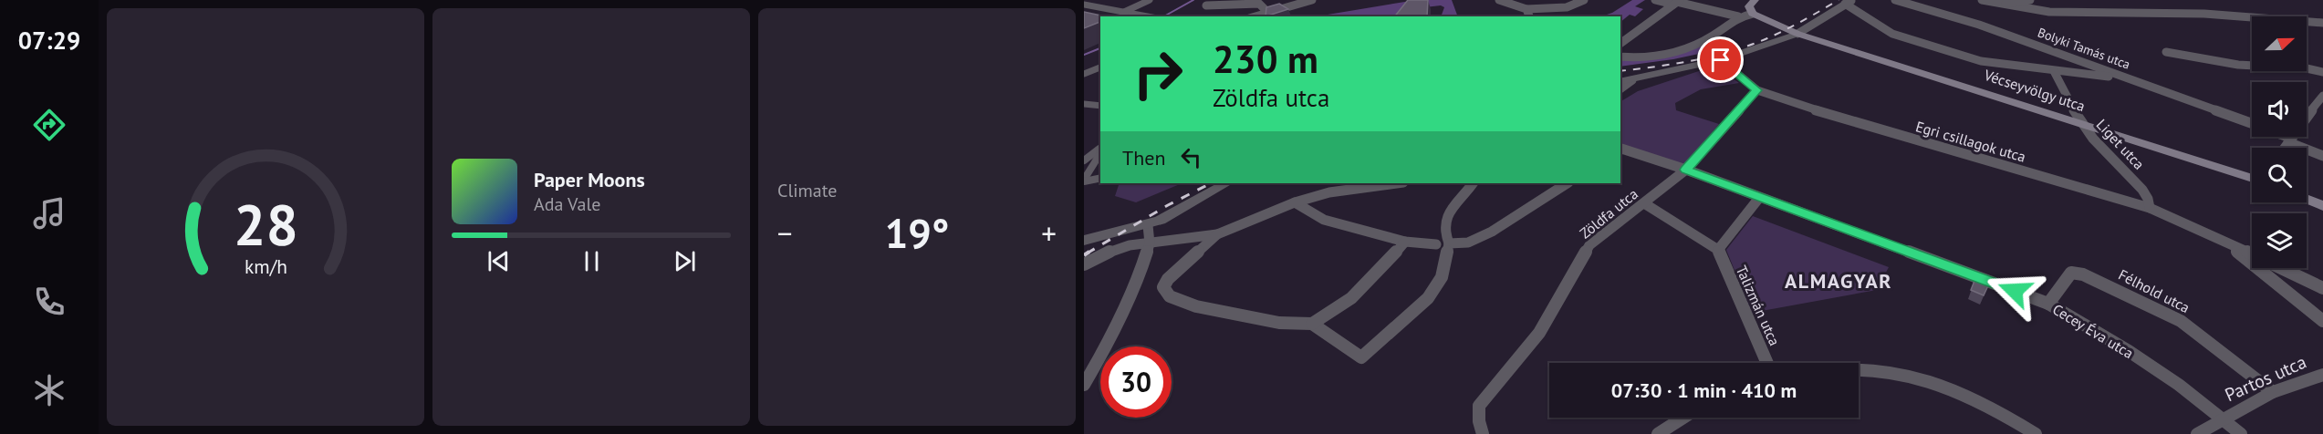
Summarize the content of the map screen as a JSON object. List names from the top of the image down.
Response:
{
  "streets": {
    "main road": ["Vécseyvölgy utca"],
    "street": [
      "Bolyki Tamás utca",
      "Egri csillagok utca",
      "Liget utca",
      "Zöldfa utca",
      "Félhold utca",
      "Talizmán utca",
      "Cecey Éva utca",
      "Partos utca"
    ]
  },
  "crossings": [
    ["Vécseyvölgy utca", "Liget utca"],
    ["Egri csillagok utca", "Liget utca"],
    ["Egri csillagok utca", "Zöldfa utca"],
    ["Zöldfa utca", "Cecey Éva utca"],
    ["Félhold utca", "Cecey Éva utca"],
    ["Félhold utca", "Partos utca"],
    ["Cecey Éva utca", "Partos utca"]
  ],
  "districts": ["ALMAGYAR"],
  "north": "right",
  "page": {
    "tabs": "07:29",
    "tile": "Climate",
    "turn": ["230 m", "Zöldfa utca"],
    "then": "Then",
    "song": ["Paper Moons", "Ada Vale"],
    "heat": ["−", "19°", "+"],
    "limit": "30",
    "trip": "07:30 · 1 min · 410 m",
    "gauge": ["28", "km/h"]
  }
}
